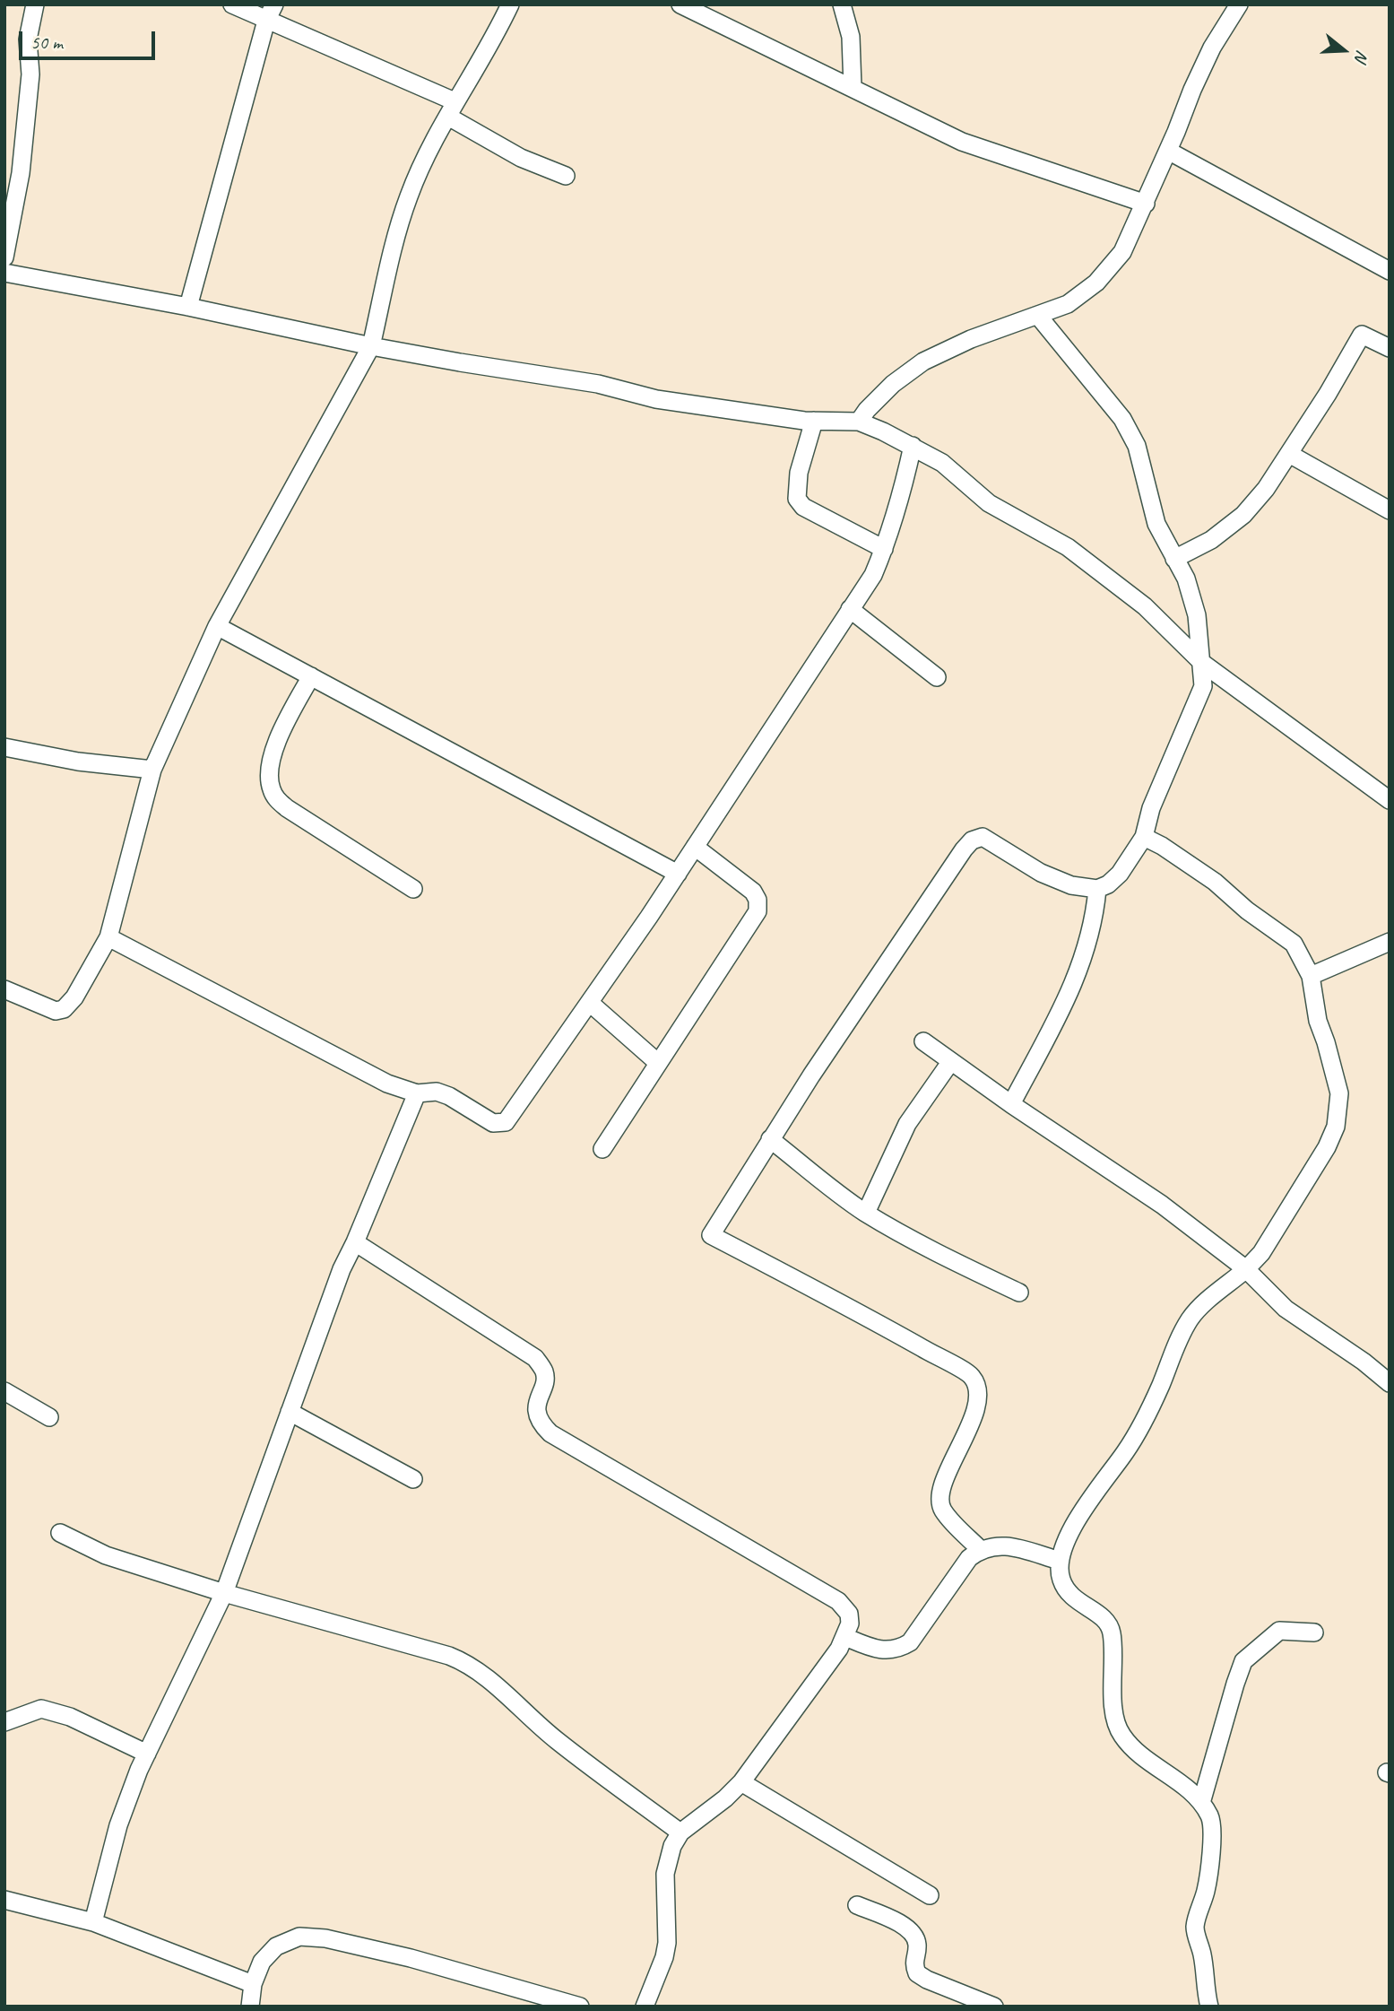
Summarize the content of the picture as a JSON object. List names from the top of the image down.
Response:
{
  "scale_bar": "50 m",
  "north": "right"
}
